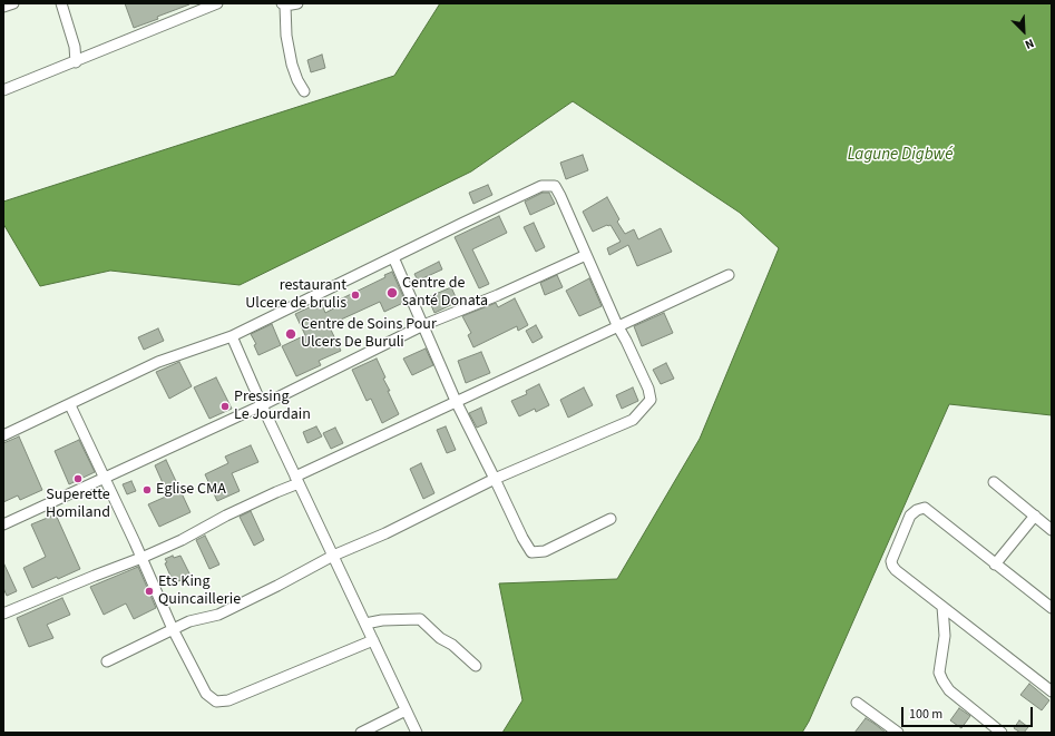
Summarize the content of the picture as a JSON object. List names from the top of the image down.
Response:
{
  "water": ["Lagune Digbwé"],
  "places": [
    "Centre de santé Donata",
    "restaurant Ulcere de brulis",
    "Centre de Soins Pour Ulcers De Buruli",
    "Pressing Le Jourdain",
    "Superette Homiland",
    "Eglise CMA",
    "Ets King Quincaillerie"
  ],
  "scale_bar": "100 m",
  "north": "bottom right"
}
